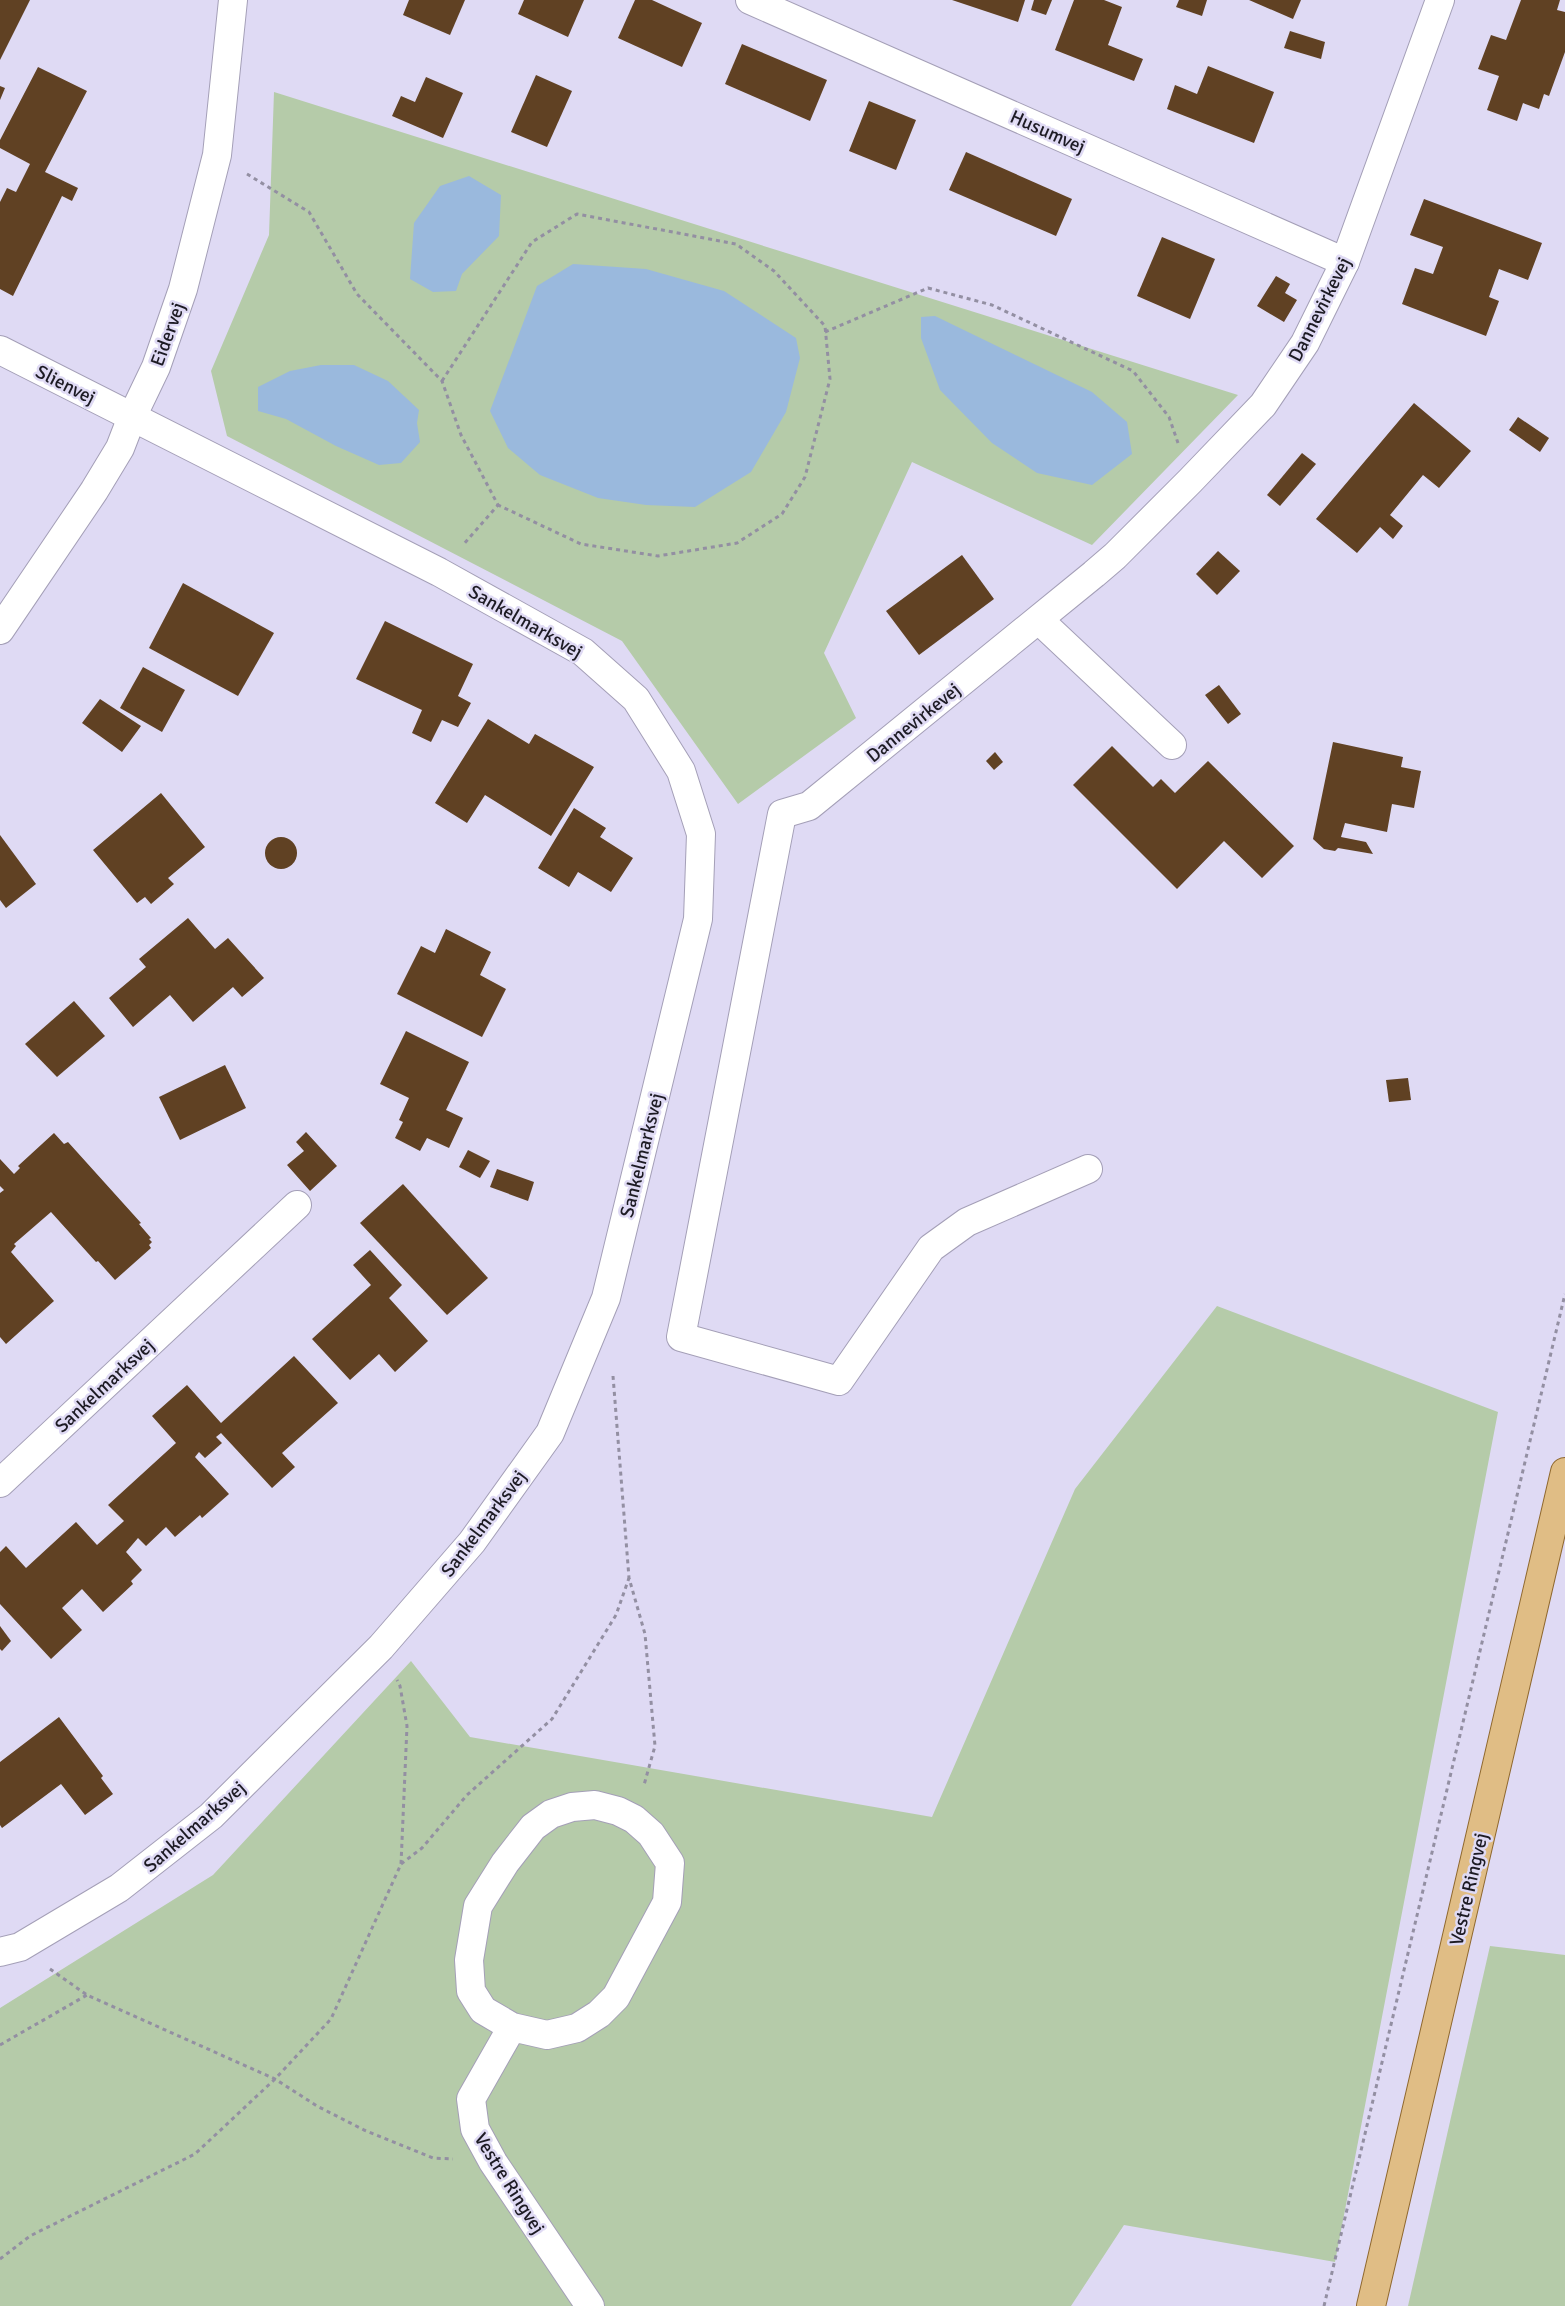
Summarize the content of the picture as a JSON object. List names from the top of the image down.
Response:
{
  "streets": {
    "main road": ["Vestre Ringvej"],
    "street": [
      "Husumvej",
      "Dannevirkevej",
      "Eidervej",
      "Slienvej",
      "Sankelmarksvej"
    ]
  },
  "crossings": [
    ["Husumvej", "Dannevirkevej"],
    ["Eidervej", "Slienvej"],
    ["Eidervej", "Sankelmarksvej"],
    ["Slienvej", "Sankelmarksvej"]
  ]
}
